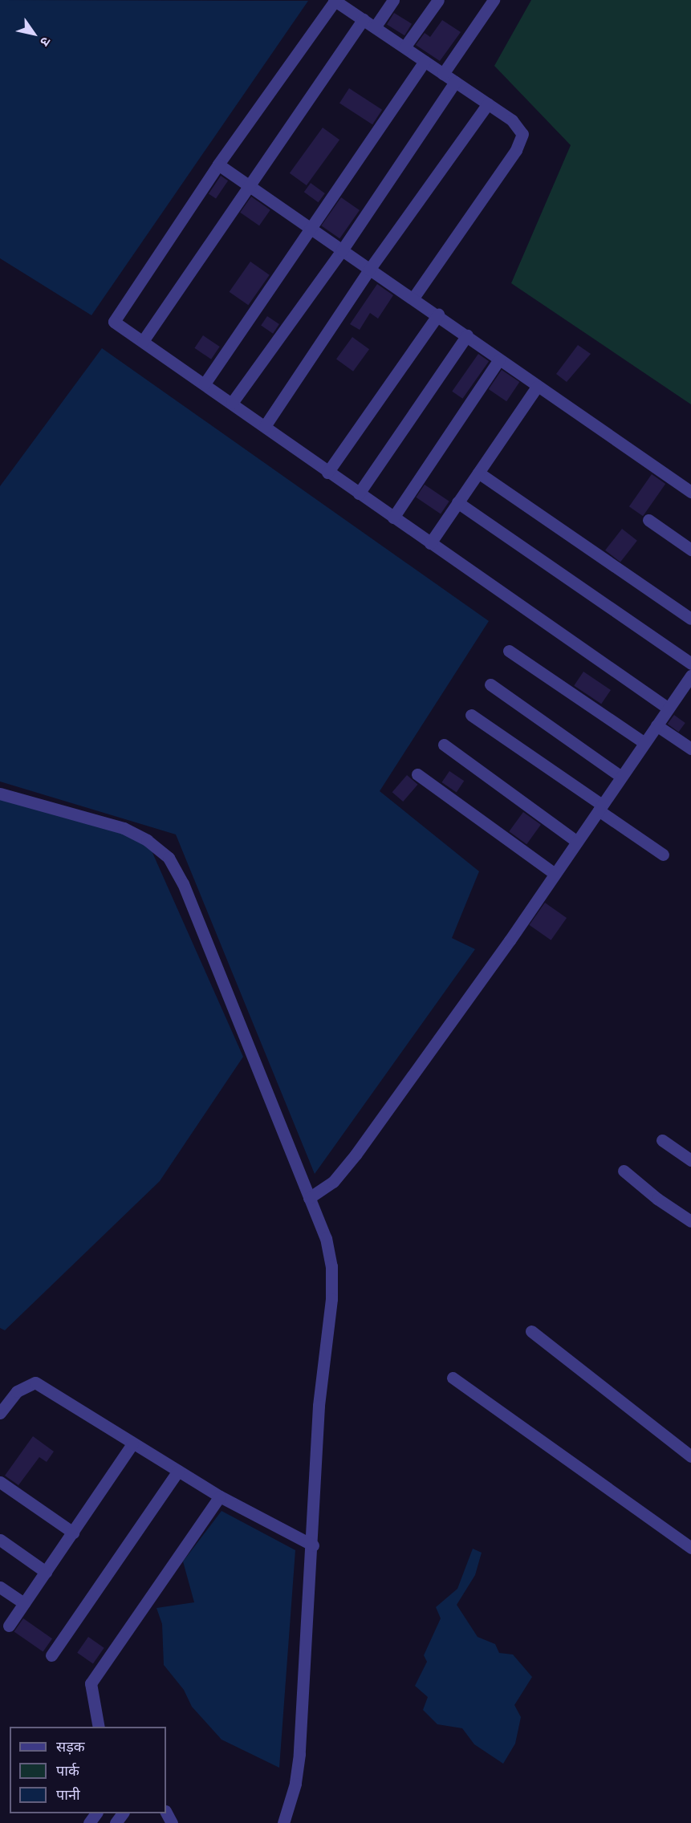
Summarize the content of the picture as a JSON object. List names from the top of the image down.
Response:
{
  "legend": ["सड़क", "पार्क", "पानी"],
  "north": "bottom right"
}
